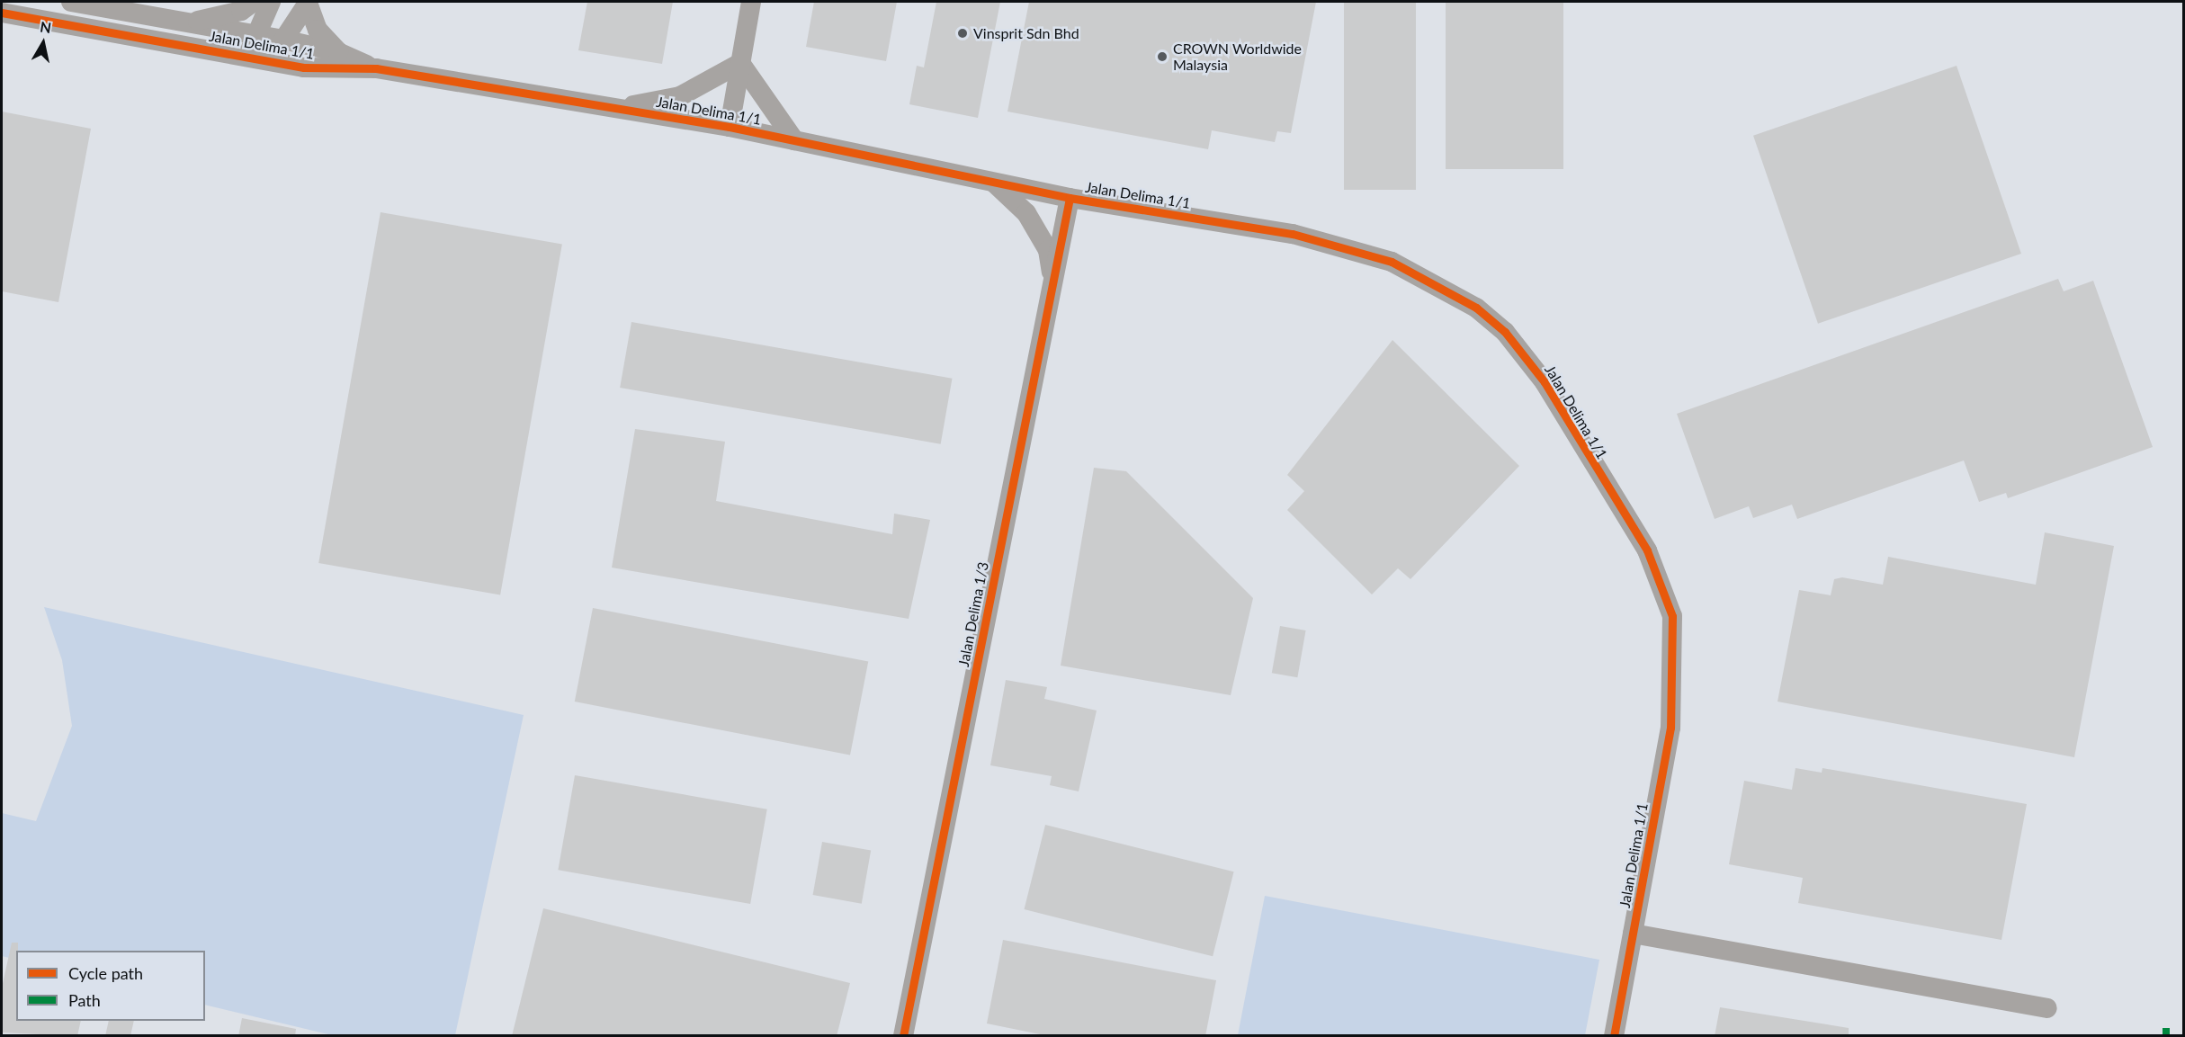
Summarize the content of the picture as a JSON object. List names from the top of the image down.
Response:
{
  "streets": {
    "street": ["Jalan Delima 1/1", "Jalan Delima 1/3"]
  },
  "crossings": [
    ["Jalan Delima 1/1", "Jalan Delima 1/3"]
  ],
  "places": ["Vinsprit Sdn Bhd", "CROWN Worldwide Malaysia"],
  "legend": ["Cycle path", "Path"],
  "north": "top"
}
